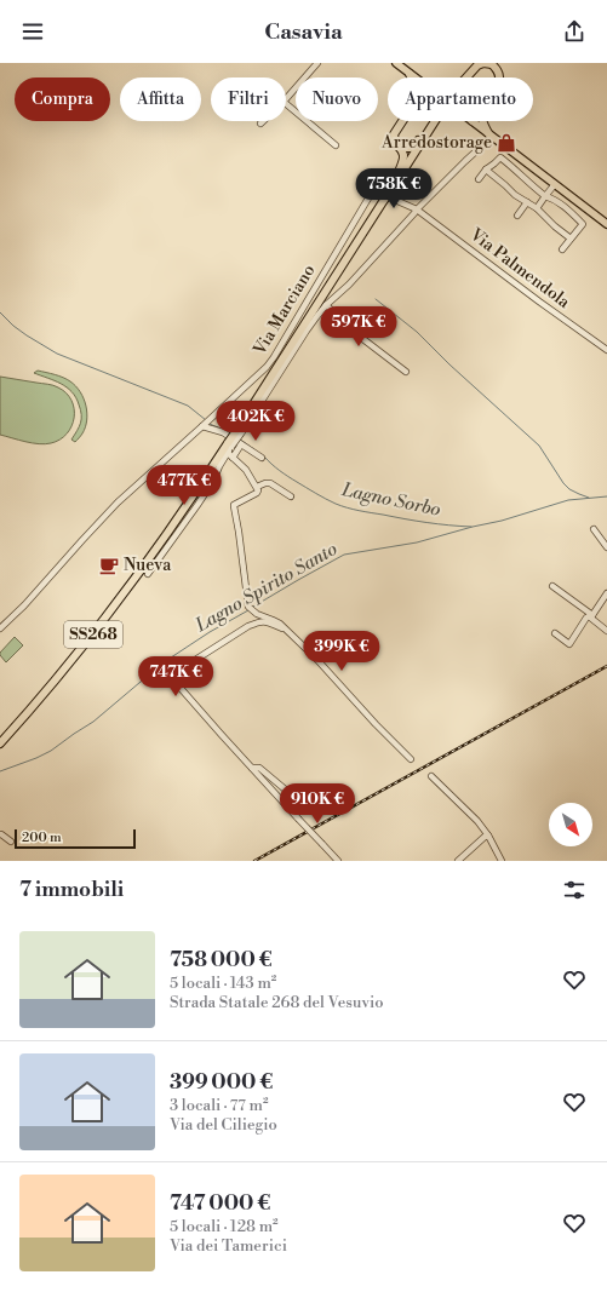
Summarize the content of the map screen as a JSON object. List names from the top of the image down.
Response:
{
  "streets": {
    "highway": ["SS268"],
    "street": ["Via Palmendola", "Via Marciano"]
  },
  "crossings": [
    ["Via Palmendola", "Via Marciano"]
  ],
  "water": ["Lagno Sorbo", "Lagno Spirito Santo"],
  "places": {
    "shop": ["Arredostorage"],
    "cafe": ["Nueva"]
  },
  "scale_bar": "200 m",
  "north": "bottom right",
  "page": {
    "header": "Casavia",
    "chip": [
      "Compra",
      "Affitta",
      "Filtri",
      "Nuovo",
      "Appartamento"
    ],
    "price": [
      "758K €",
      "597K €",
      "402K €",
      "477K €",
      "399K €",
      "747K €",
      "910K €"
    ],
    "scale": "200 m",
    "heading": "7 immobili",
    "list": [
      {
        "name": "758 000 €",
        "note": "5 locali · 143 m² · Strada Statale 268 del Vesuvio"
      },
      {
        "name": "399 000 €",
        "note": "3 locali · 77 m² · Via del Ciliegio"
      },
      {
        "name": "747 000 €",
        "note": "5 locali · 128 m² · Via dei Tamerici"
      }
    ]
  }
}
